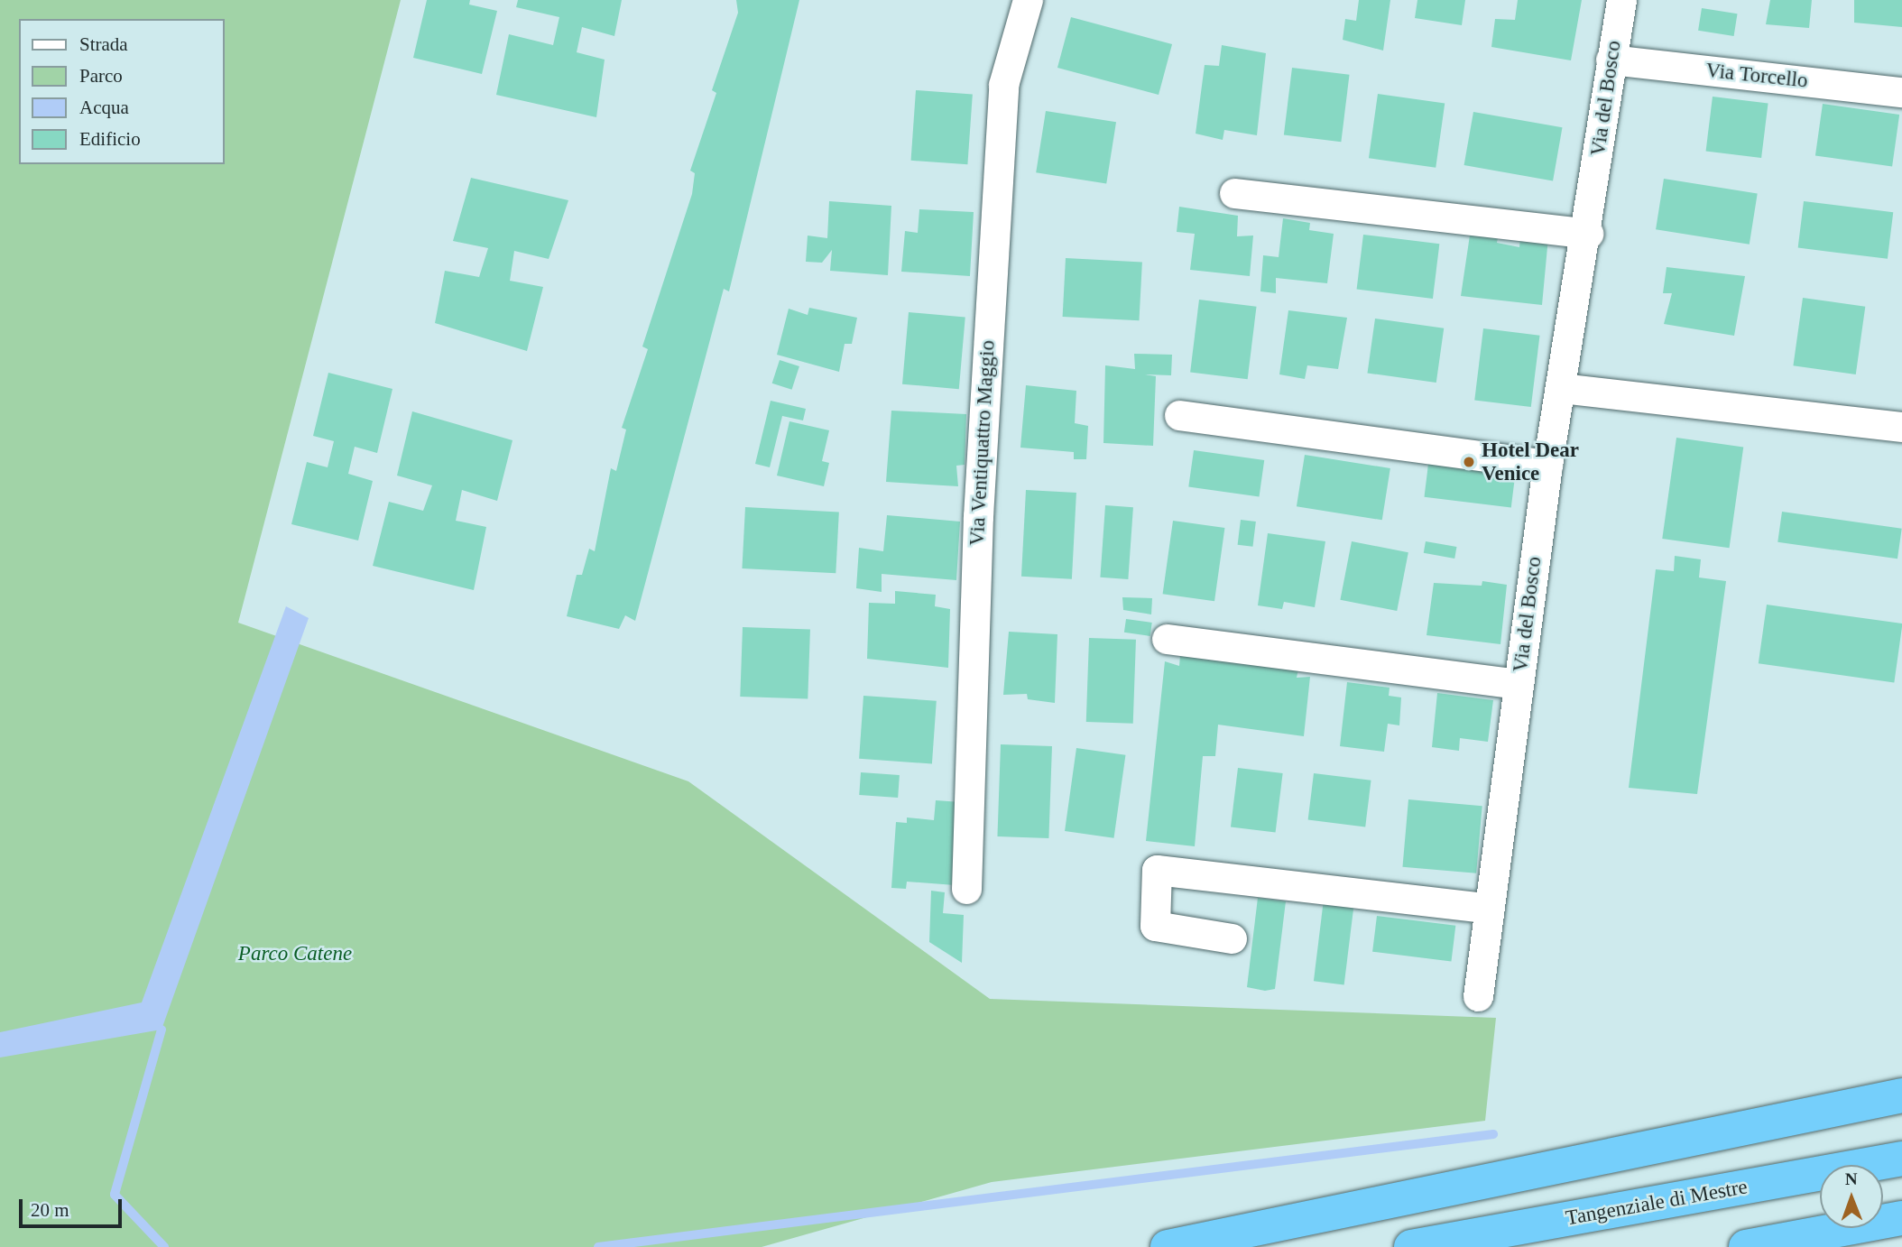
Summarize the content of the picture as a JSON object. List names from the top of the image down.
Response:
{
  "streets": {
    "highway": ["Tangenziale di Mestre"],
    "street": ["Via Torcello", "Via del Bosco", "Via Ventiquattro Maggio"]
  },
  "crossings": [
    ["Via Torcello", "Via del Bosco"]
  ],
  "parks": ["Parco Catene"],
  "places": ["Hotel Dear Venice"],
  "legend": [
    "Strada",
    "Parco",
    "Acqua",
    "Edificio"
  ],
  "scale_bar": "20 m",
  "north": "top"
}
